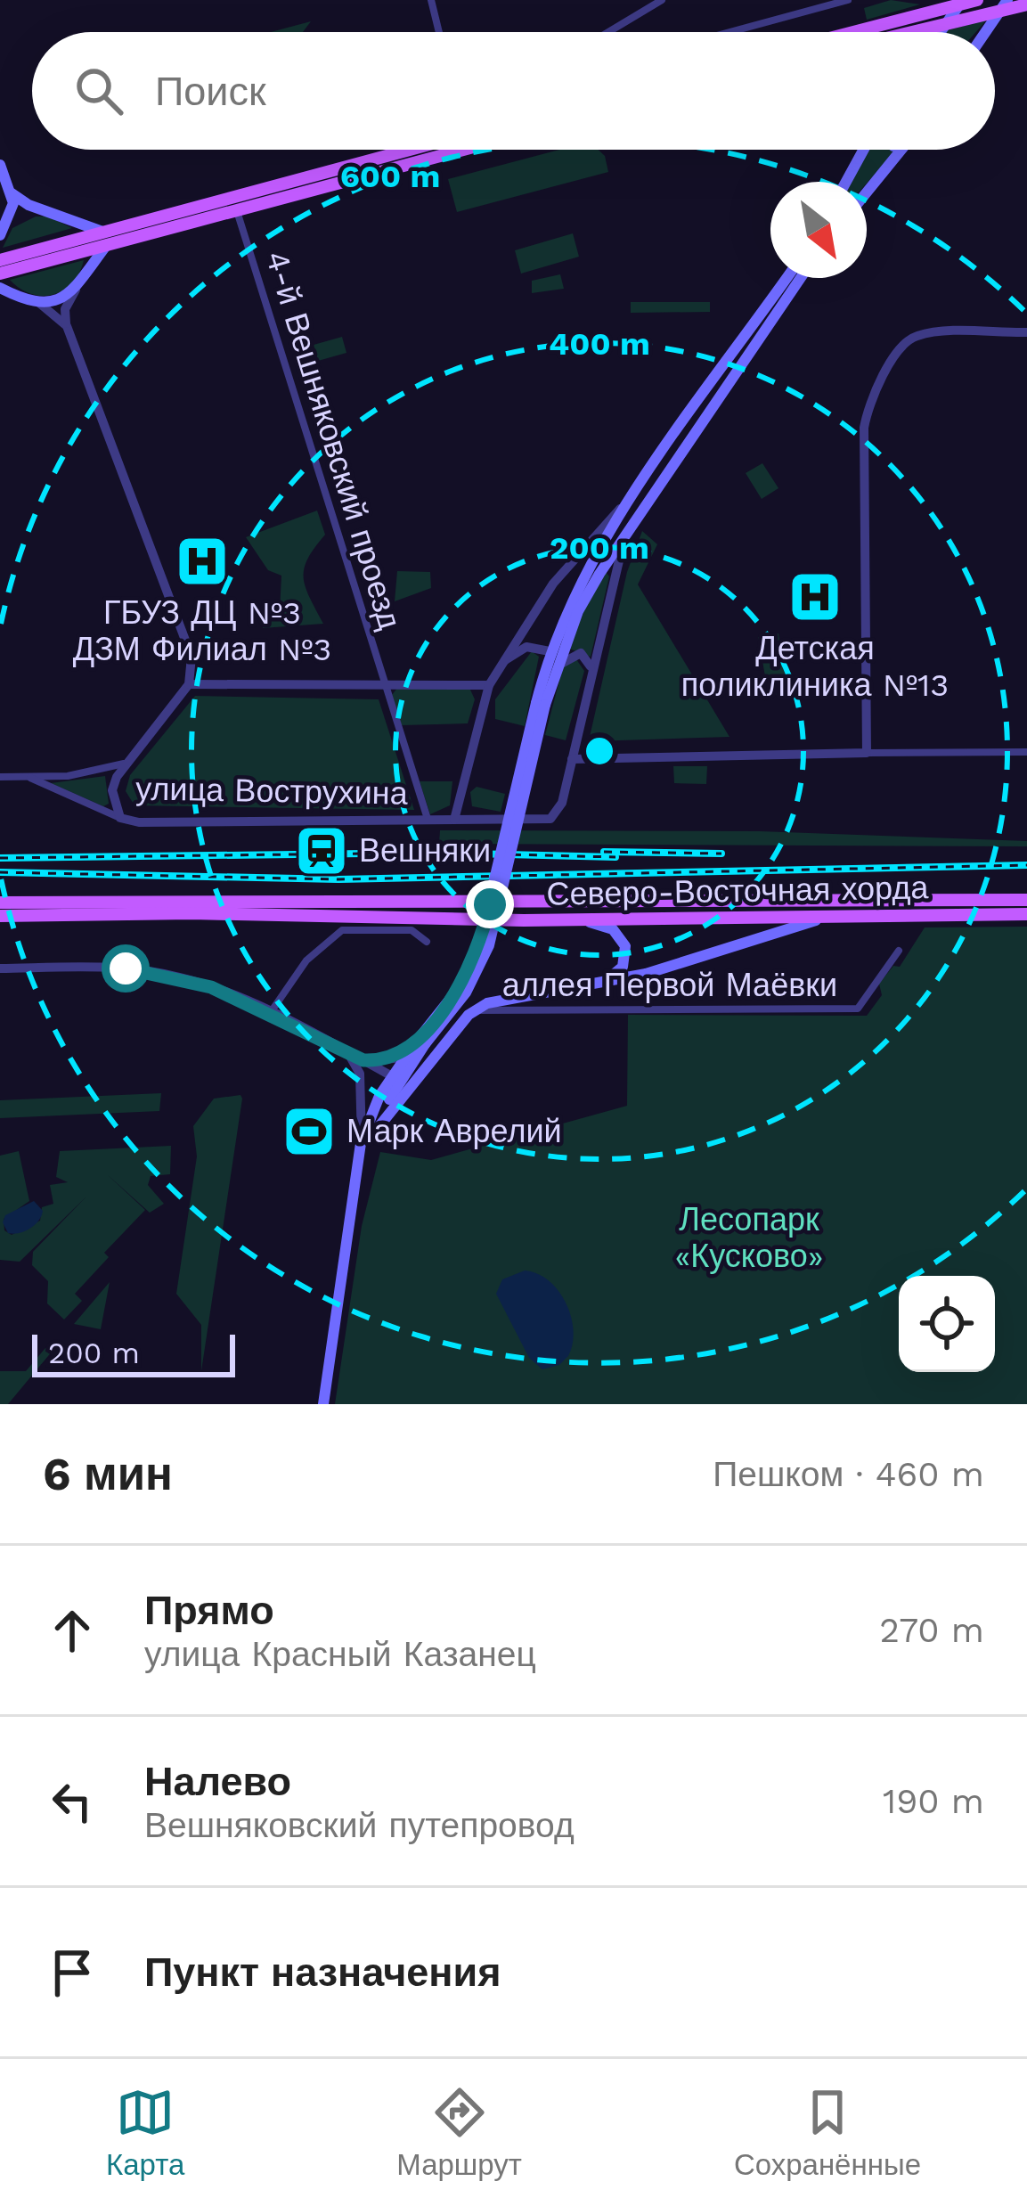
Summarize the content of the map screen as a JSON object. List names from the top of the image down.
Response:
{
  "streets": {
    "main road": ["Северо-Восточная хорда"],
    "street": ["4-й Вешняковский проезд", "улица Вострухина", "аллея Первой Маёвки"]
  },
  "crossings": [
    ["4-й Вешняковский проезд", "улица Вострухина"]
  ],
  "parks": ["Лесопарк «Кусково»"],
  "places": {
    "hospital": ["ГБУЗ ДЦ №3 ДЗМ Филиал №3", "Детская поликлиника №13"],
    "station": ["Вешняки"],
    "sports": ["Марк Аврелий"]
  },
  "scale_bar": "200 m",
  "north": "bottom right",
  "page": {
    "search": "Поиск",
    "scale": "200 m",
    "heading": ["6 мин", "Пешком · 460 m"],
    "list": [
      ["Прямо", "улица Красный Казанец", "270 m"],
      ["Налево", "Вешняковский путепровод", "190 m"],
      "Пункт назначения"
    ],
    "nav": ["Карта", "Маршрут", "Сохранённые"]
  },
  "rings": ["600 m", "400 m", "200 m"]
}
